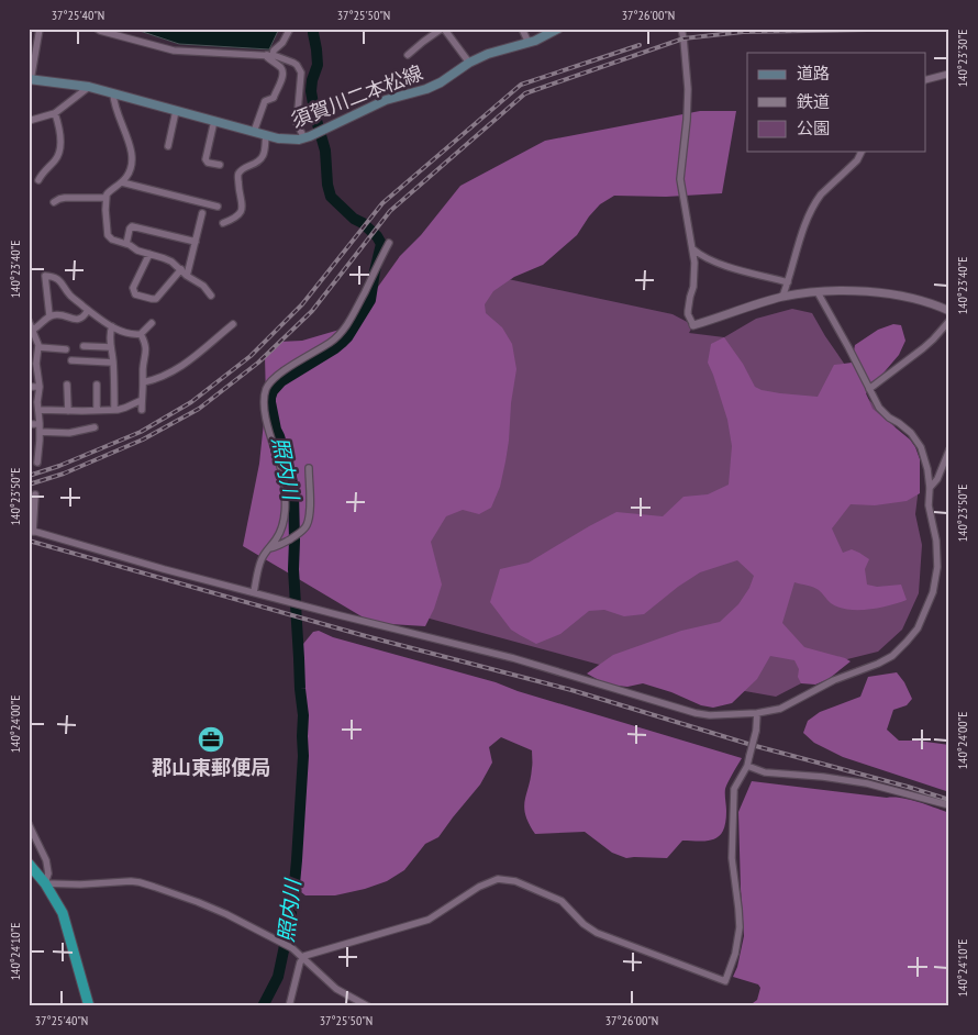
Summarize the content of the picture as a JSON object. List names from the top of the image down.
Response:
{
  "streets": {
    "main road": ["須賀川二本松線"]
  },
  "water": ["照内川"],
  "places": {
    "office": ["郡山東郵便局"]
  },
  "legend": ["道路", "鉄道", "公園"],
  "coordinates": [
    "37°25'40\"N",
    "37°25'50\"N",
    "37°26'00\"N",
    "140°23'30\"E",
    "140°23'40\"E",
    "140°23'50\"E",
    "140°24'00\"E",
    "140°24'10\"E"
  ]
}
